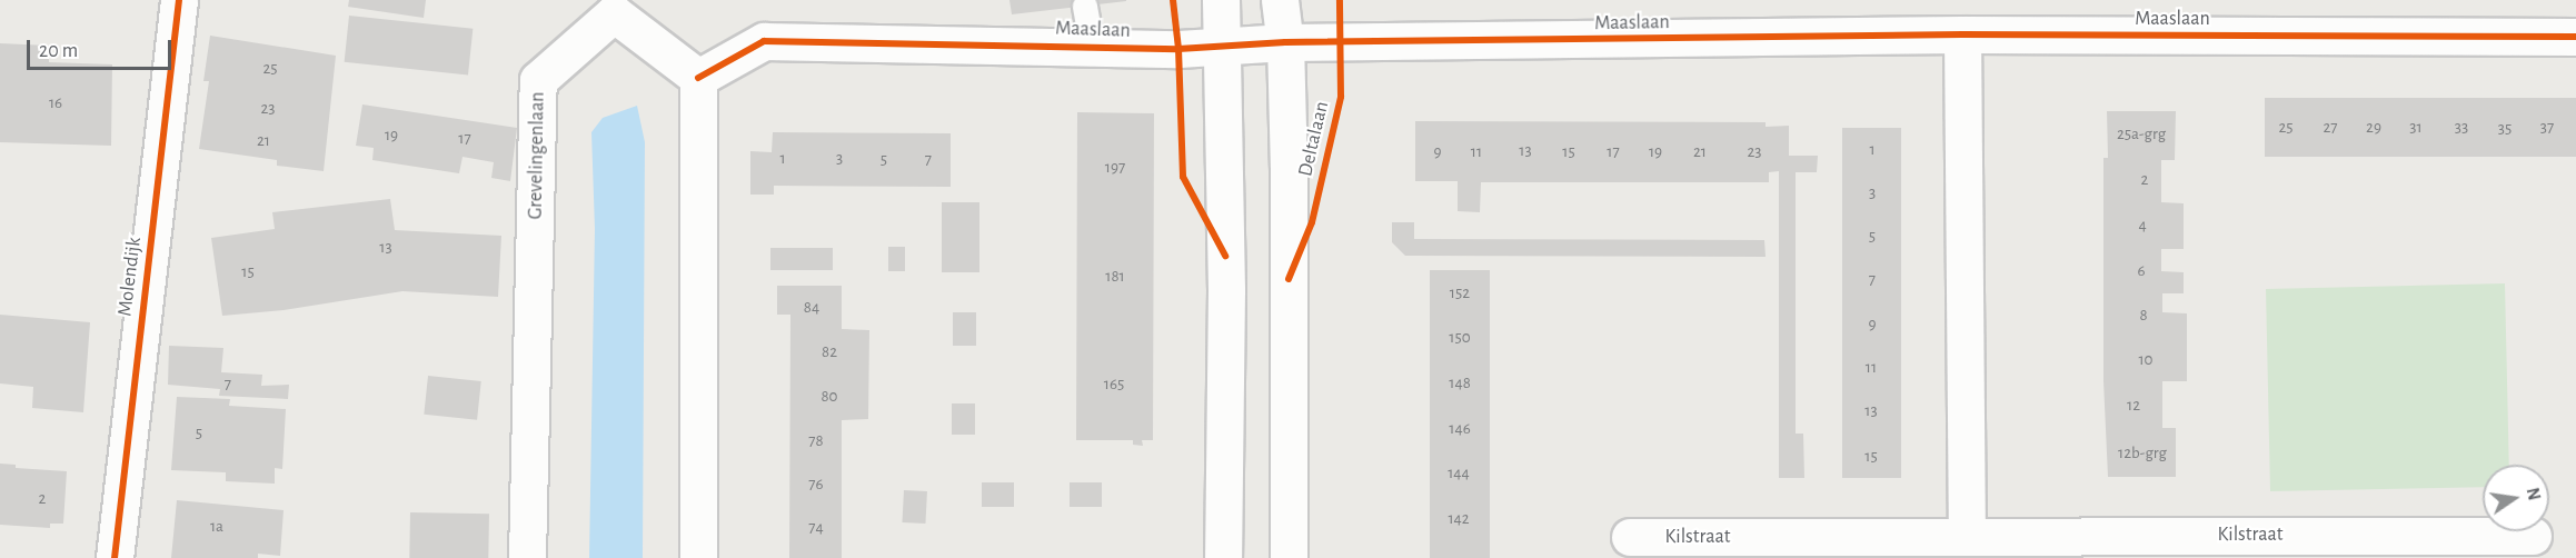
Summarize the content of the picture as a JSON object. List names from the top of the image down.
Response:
{
  "streets": {
    "street": [
      "Maaslaan",
      "Deltalaan",
      "Grevelingenlaan",
      "Molendijk",
      "Kilstraat"
    ]
  },
  "crossings": [
    ["Maaslaan", "Deltalaan"],
    ["Maaslaan", "Grevelingenlaan"]
  ],
  "house_numbers": [
    "25",
    "16",
    "23",
    "25",
    "27",
    "29",
    "31",
    "33",
    "37",
    "35",
    "25a-grg",
    "19",
    "17",
    "21",
    "1",
    "13",
    "9",
    "11",
    "15",
    "17",
    "19",
    "21",
    "23",
    "1",
    "3",
    "5",
    "7",
    "197",
    "2",
    "3",
    "4",
    "5",
    "13",
    "6",
    "15",
    "181",
    "7",
    "152",
    "84",
    "8",
    "9",
    "150",
    "82",
    "10",
    "11",
    "148",
    "7",
    "165",
    "80",
    "12",
    "13",
    "146",
    "5",
    "78",
    "12b-grg",
    "15",
    "144",
    "76",
    "2",
    "142",
    "1a",
    "74"
  ],
  "scale_bar": "20 m",
  "north": "right"
}
